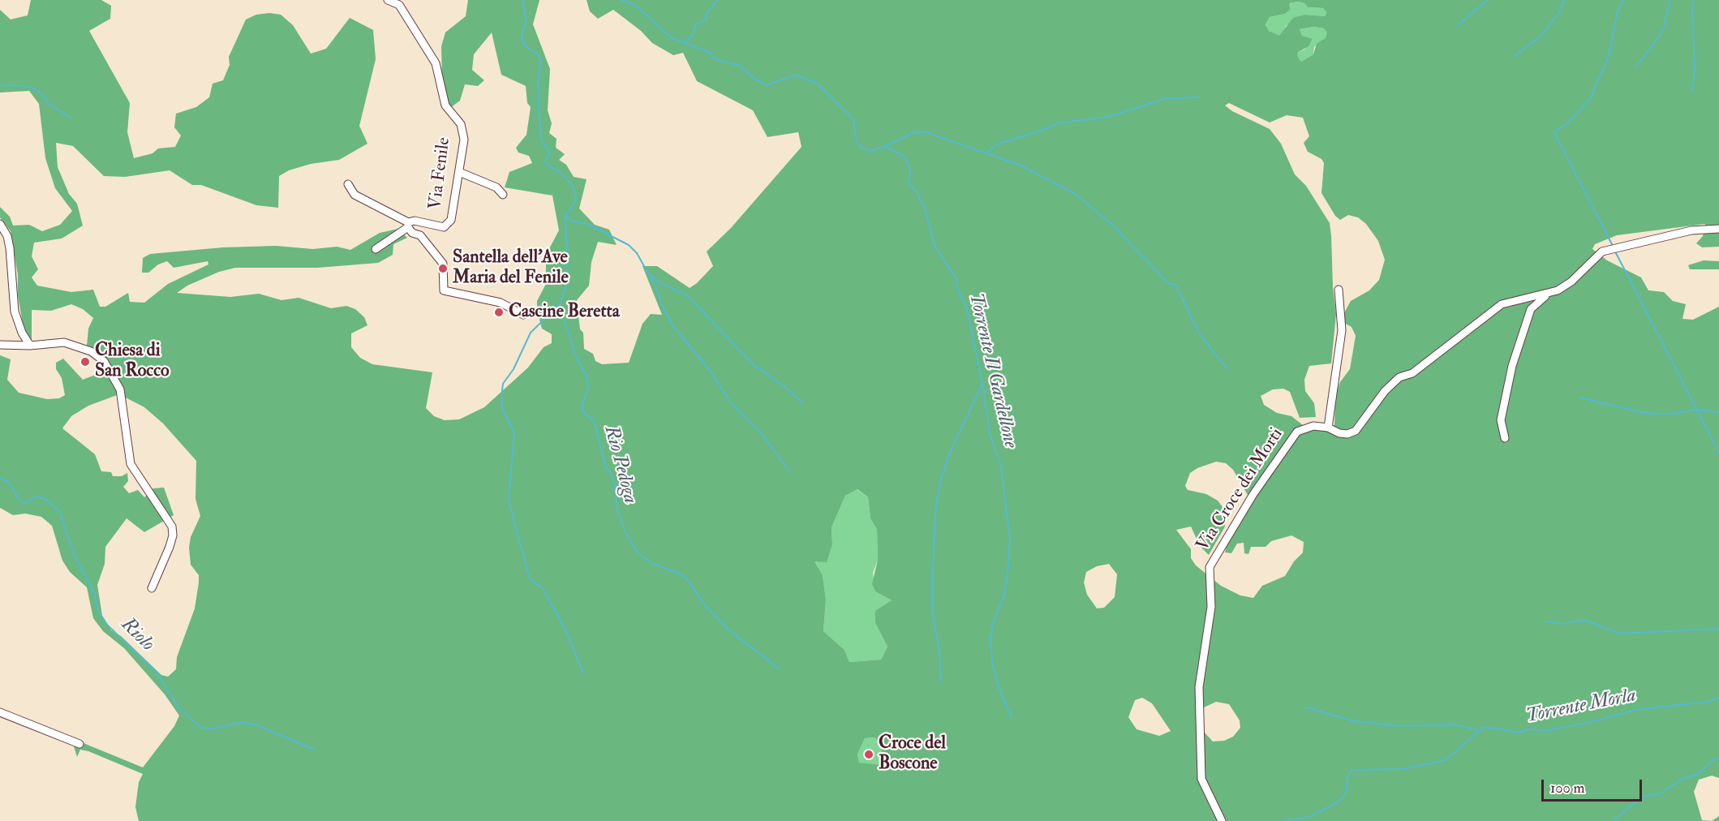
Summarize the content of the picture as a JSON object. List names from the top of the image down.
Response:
{
  "streets": {
    "street": ["Via Fenile", "Via Croce dei Morti"]
  },
  "water": [
    "Torrente Il Gardellone",
    "Rio Pedoga",
    "Riolo",
    "Torrente Morla"
  ],
  "places": [
    "Santella dell'Ave Maria del Fenile",
    "Cascine Beretta",
    "Chiesa di San Rocco",
    "Croce del Boscone"
  ],
  "scale_bar": "100 m"
}
